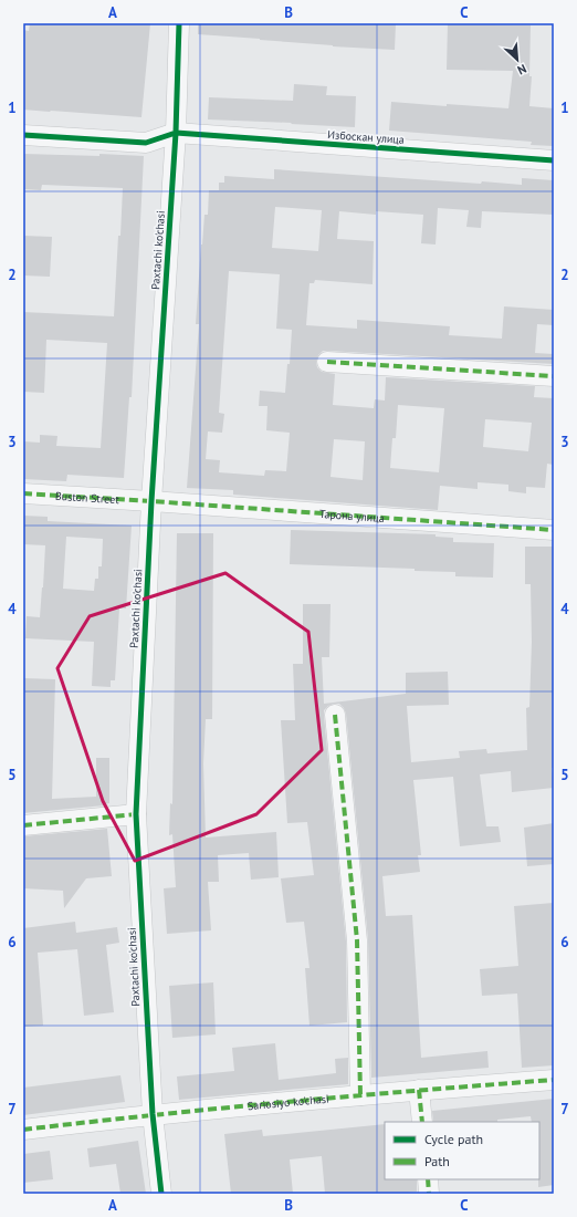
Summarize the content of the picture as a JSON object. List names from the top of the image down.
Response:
{
  "streets": {
    "street": [
      "Избоскан улица",
      "Paxtachi ko'chasi",
      "Buston Street",
      "Тарона улица",
      "Sariosiyo ko'chasi"
    ]
  },
  "crossings": [
    ["Избоскан улица", "Paxtachi ko'chasi"],
    ["Paxtachi ko'chasi", "Buston Street"],
    ["Paxtachi ko'chasi", "Тарона улица"],
    ["Paxtachi ko'chasi", "Sariosiyo ko'chasi"],
    ["Buston Street", "Тарона улица"]
  ],
  "legend": ["Cycle path", "Path"],
  "north": "bottom right",
  "grid": {
    "columns": ["A", "B", "C"],
    "rows": [
      "1",
      "2",
      "3",
      "4",
      "5",
      "6",
      "7"
    ]
  }
}
